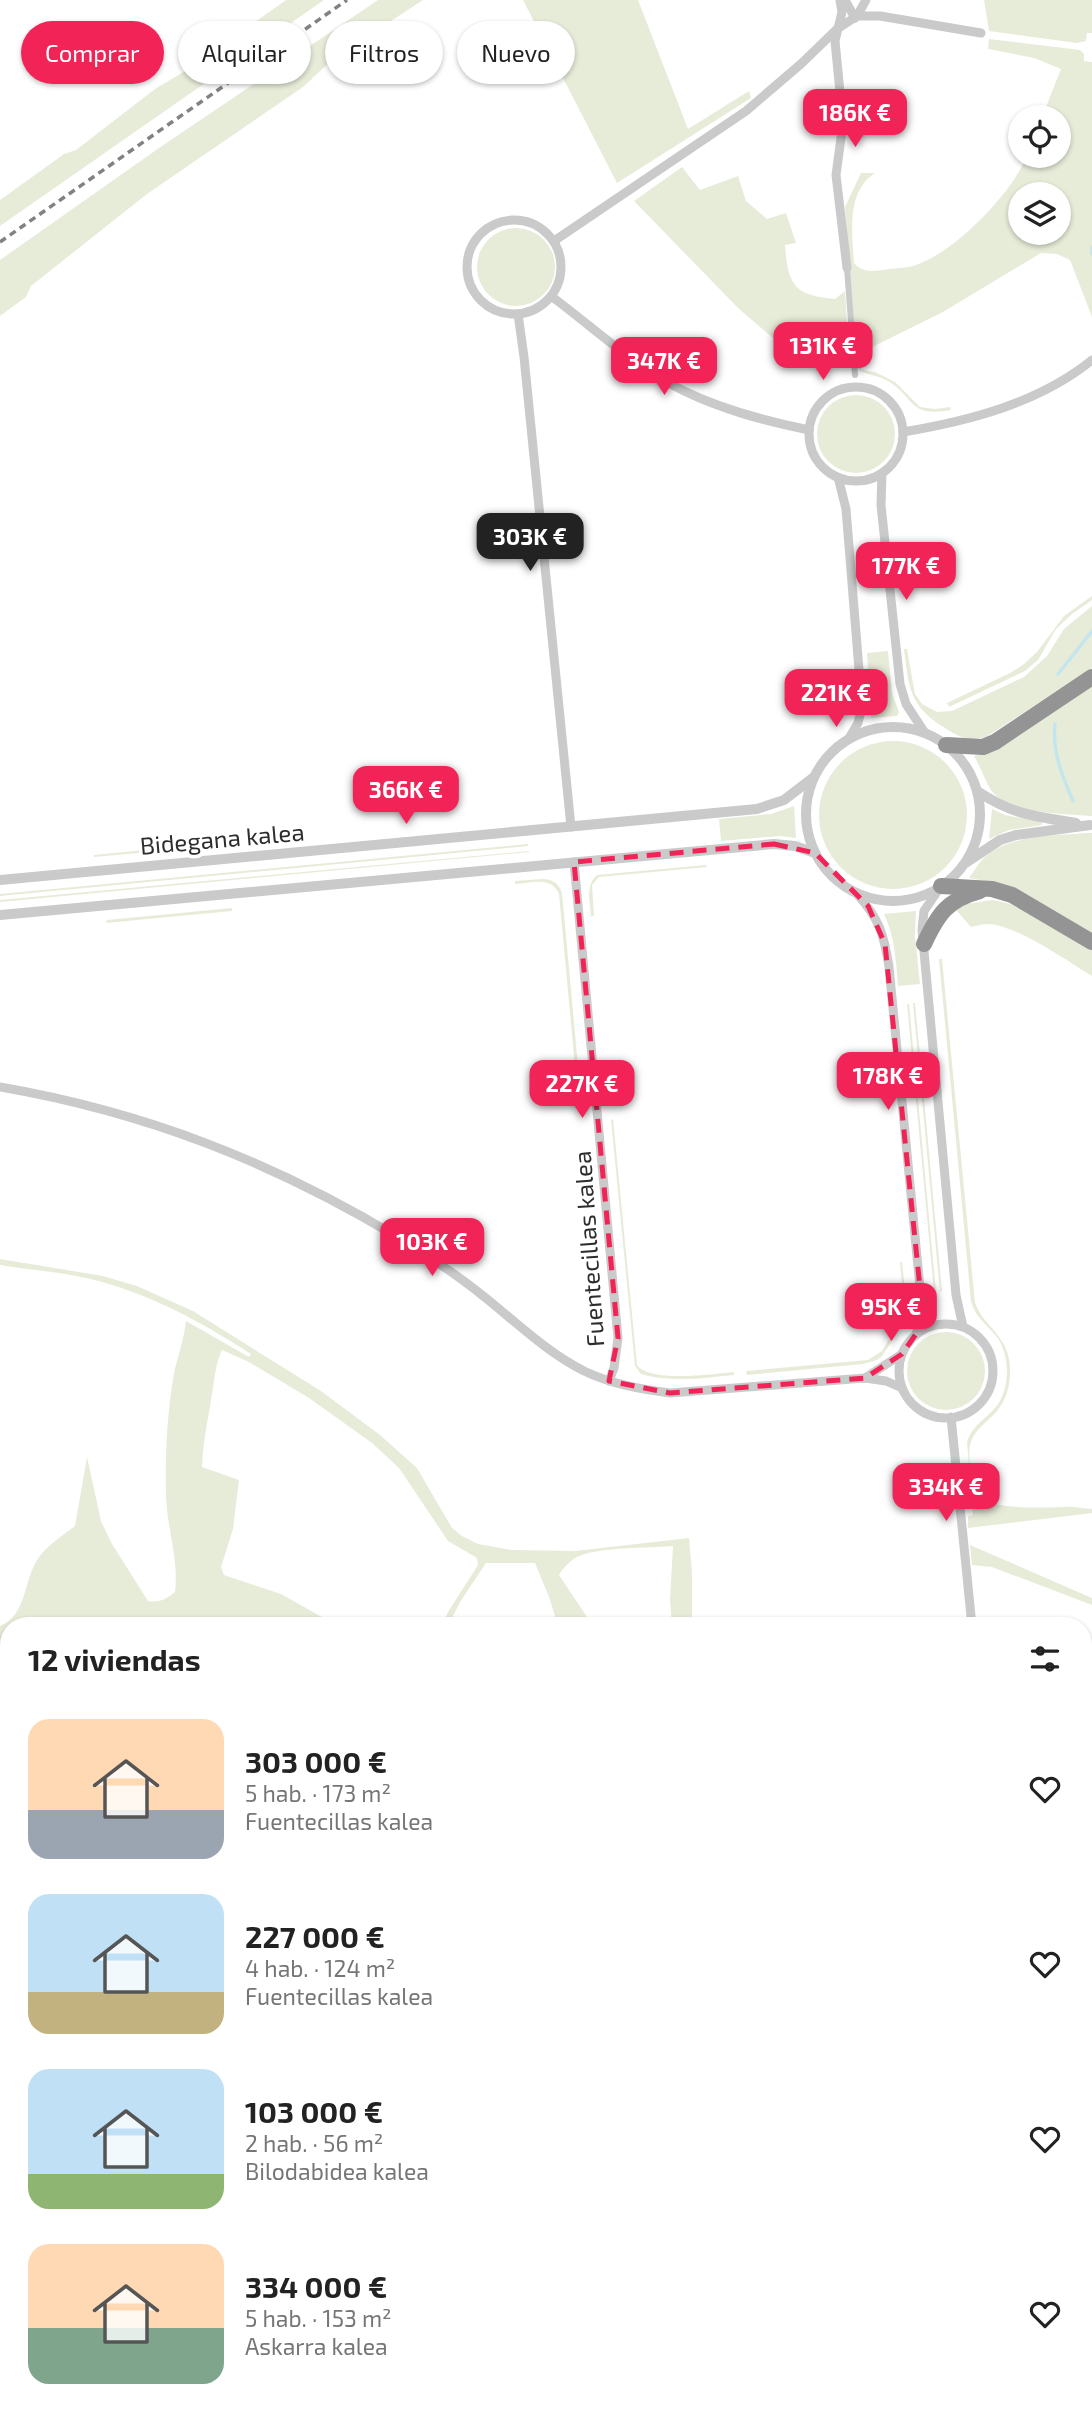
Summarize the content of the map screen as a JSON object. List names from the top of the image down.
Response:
{
  "streets": {
    "street": ["Bidegana kalea", "Fuentecillas kalea"]
  },
  "page": {
    "chip": [
      "Comprar",
      "Alquilar",
      "Filtros",
      "Nuevo"
    ],
    "price": [
      "186K €",
      "131K €",
      "347K €",
      "303K €",
      "177K €",
      "221K €",
      "366K €",
      "178K €",
      "227K €",
      "103K €",
      "95K €",
      "334K €"
    ],
    "heading": "12 viviendas",
    "list": [
      {
        "name": "303 000 €",
        "note": "5 hab. · 173 m² · Fuentecillas kalea"
      },
      {
        "name": "227 000 €",
        "note": "4 hab. · 124 m² · Fuentecillas kalea"
      },
      {
        "name": "103 000 €",
        "note": "2 hab. · 56 m² · Bilodabidea kalea"
      },
      {
        "name": "334 000 €",
        "note": "5 hab. · 153 m² · Askarra kalea"
      }
    ]
  }
}
